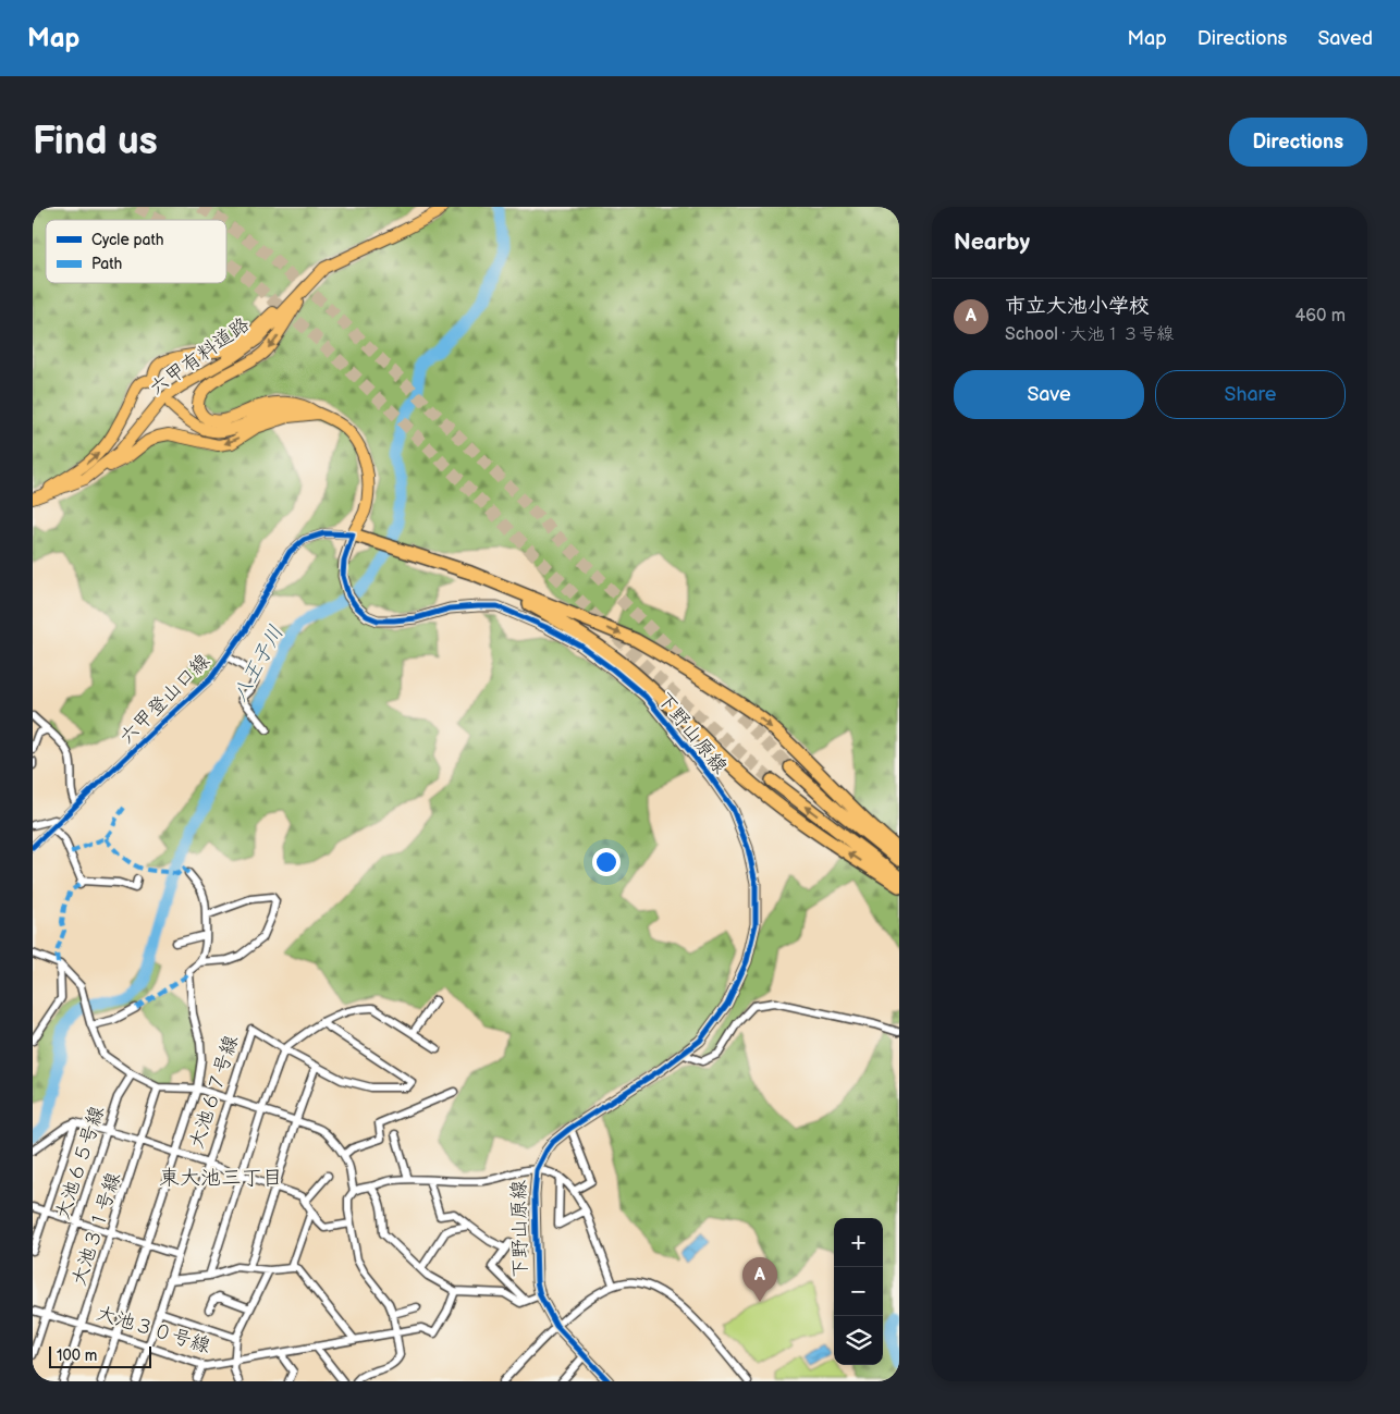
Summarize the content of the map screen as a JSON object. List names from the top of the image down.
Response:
{
  "streets": {
    "main road": ["六甲有料道路"],
    "street": [
      "六甲登山口線",
      "下野山原線",
      "大池６７号線",
      "大池６５号線",
      "大池３１号線",
      "大池３０号線"
    ]
  },
  "crossings": [
    ["六甲登山口線", "下野山原線"],
    ["大池６７号線", "大池３０号線"],
    ["大池６５号線", "大池３０号線"],
    ["大池３１号線", "大池３０号線"]
  ],
  "districts": ["東大池三丁目"],
  "water": ["八王子川"],
  "legend": ["Cycle path", "Path"],
  "scale_bar": "100 m",
  "page": {
    "header": "Map",
    "nav": ["Map", "Directions", "Saved"],
    "buttons": [
      "Directions",
      ["Save", "Share"]
    ],
    "title": "Find us",
    "heading": "Nearby",
    "list": [
      {
        "mark": "A",
        "name": "市立大池小学校",
        "note": "School · 大池１３号線",
        "value": "460 m"
      }
    ],
    "map_buttons": ["+", "−"],
    "pins": "A",
    "scale": "100 m"
  }
}
